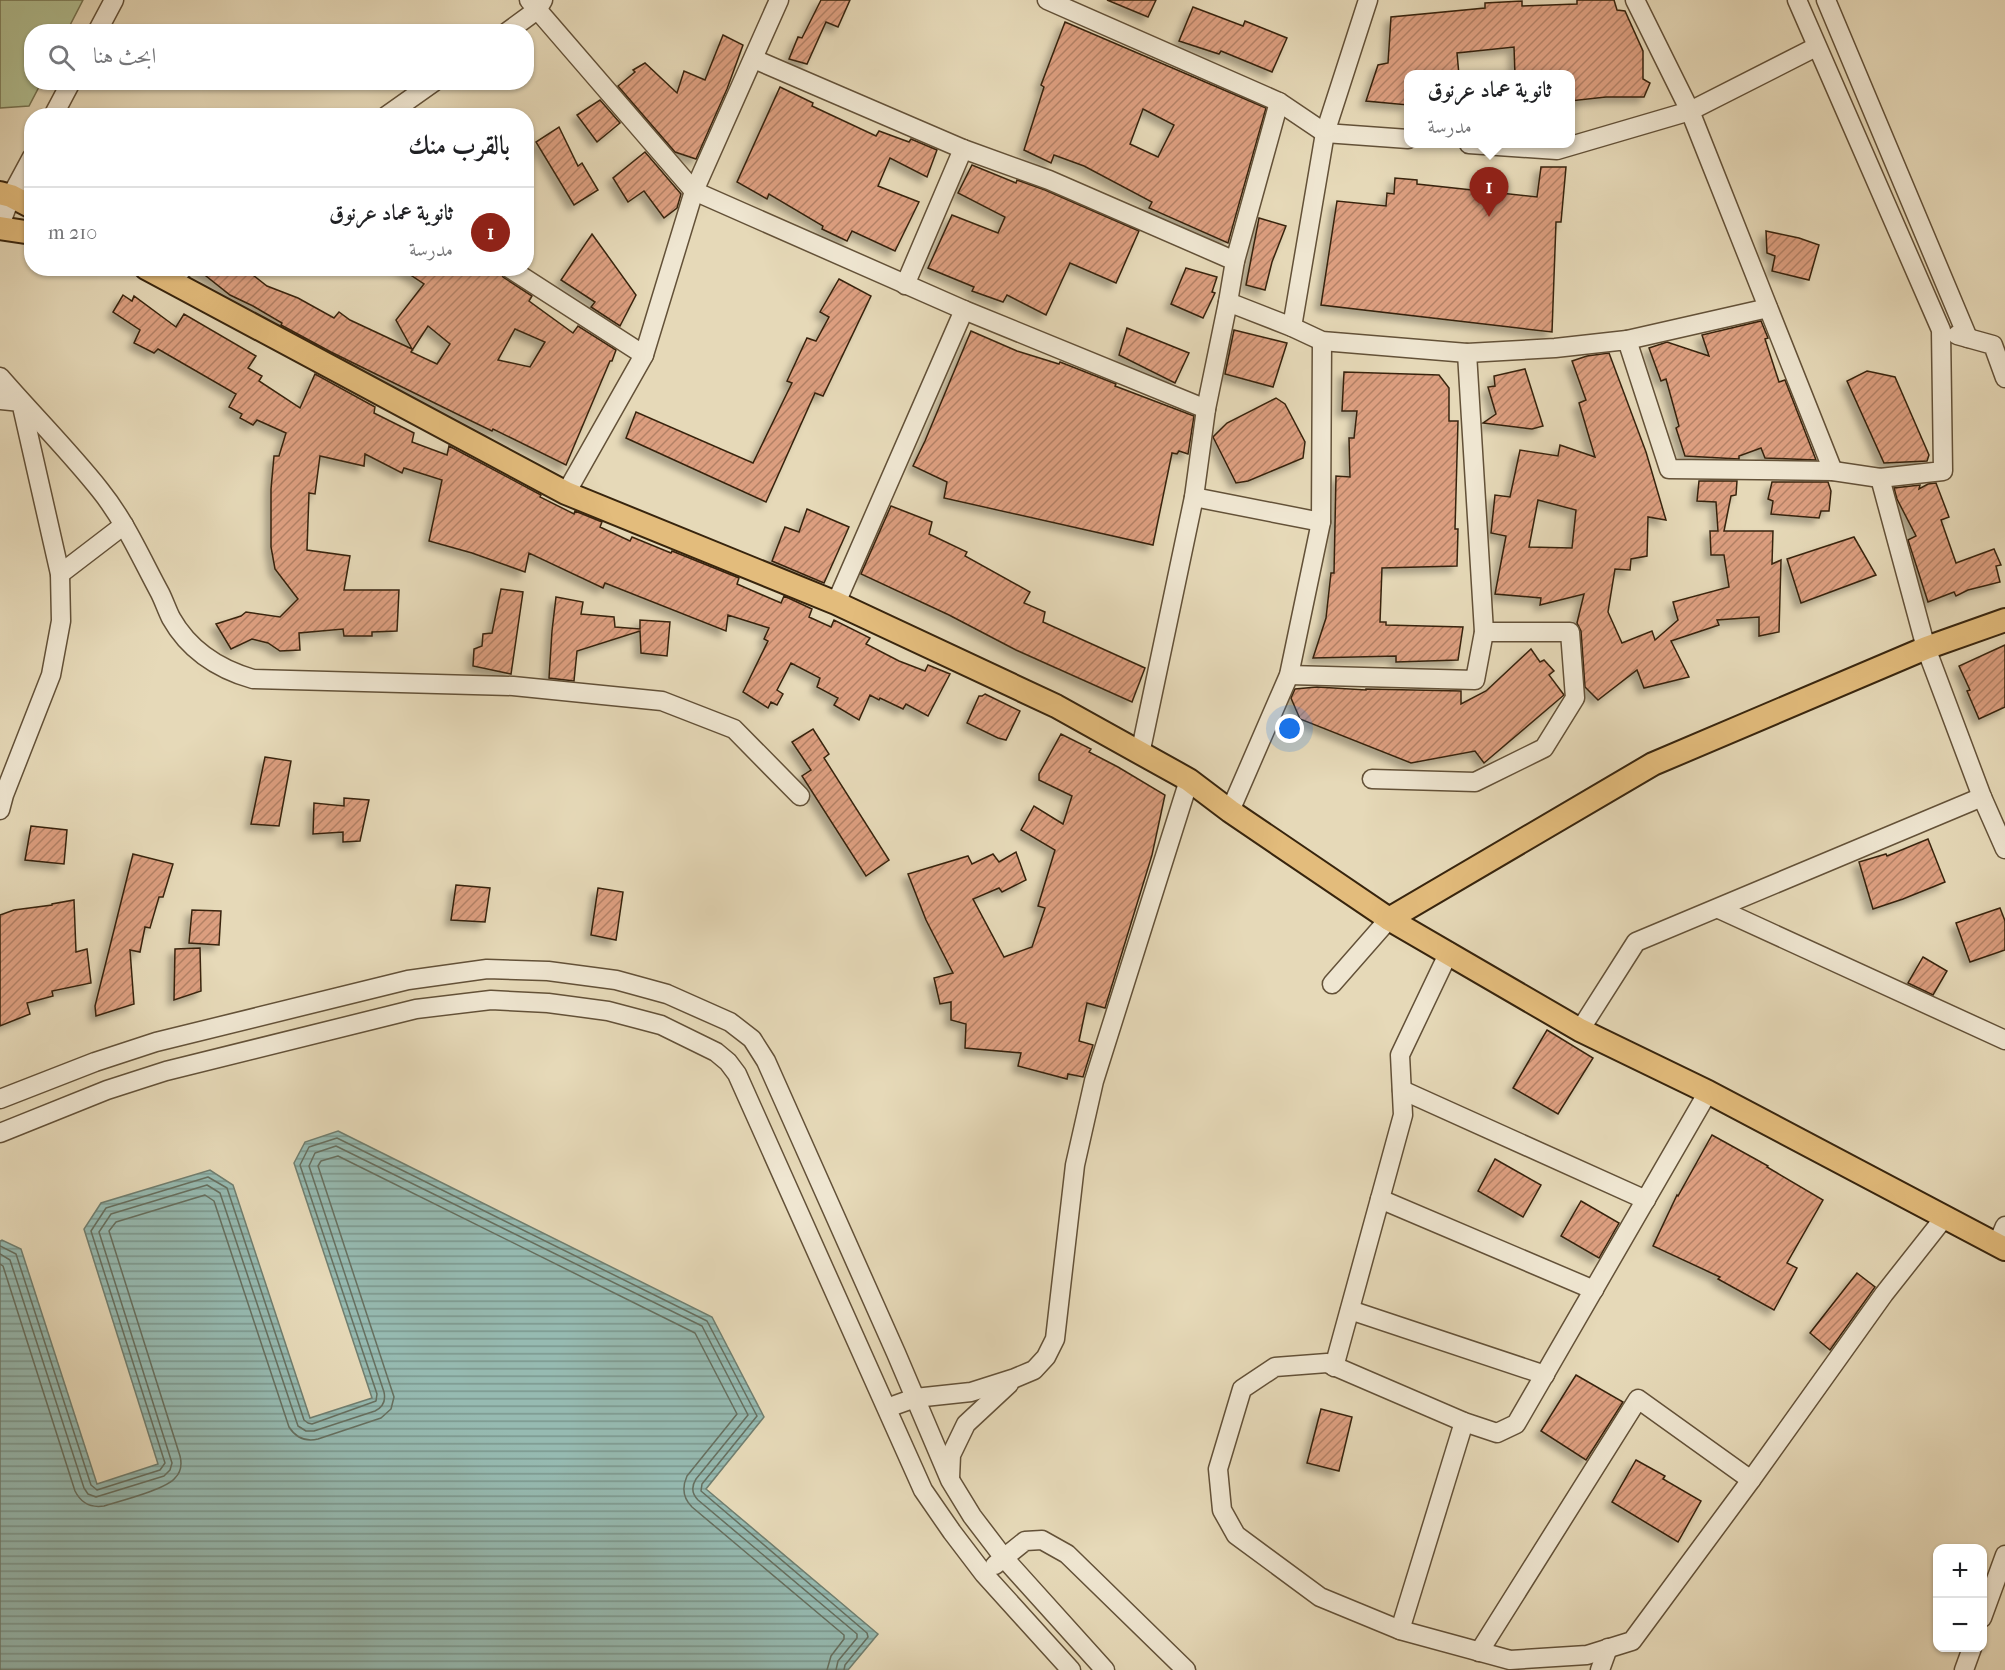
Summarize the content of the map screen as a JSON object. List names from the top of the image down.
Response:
{
  "page": {
    "search": "ابحث هنا",
    "popup": ["ثانوية عماد عرنوق", "مدرسة"],
    "heading": "بالقرب منك",
    "pins": "1",
    "list": [
      {
        "mark": "1",
        "name": "ثانوية عماد عرنوق",
        "note": "مدرسة",
        "value": "210 m"
      }
    ],
    "map_buttons": ["+", "−"]
  }
}
